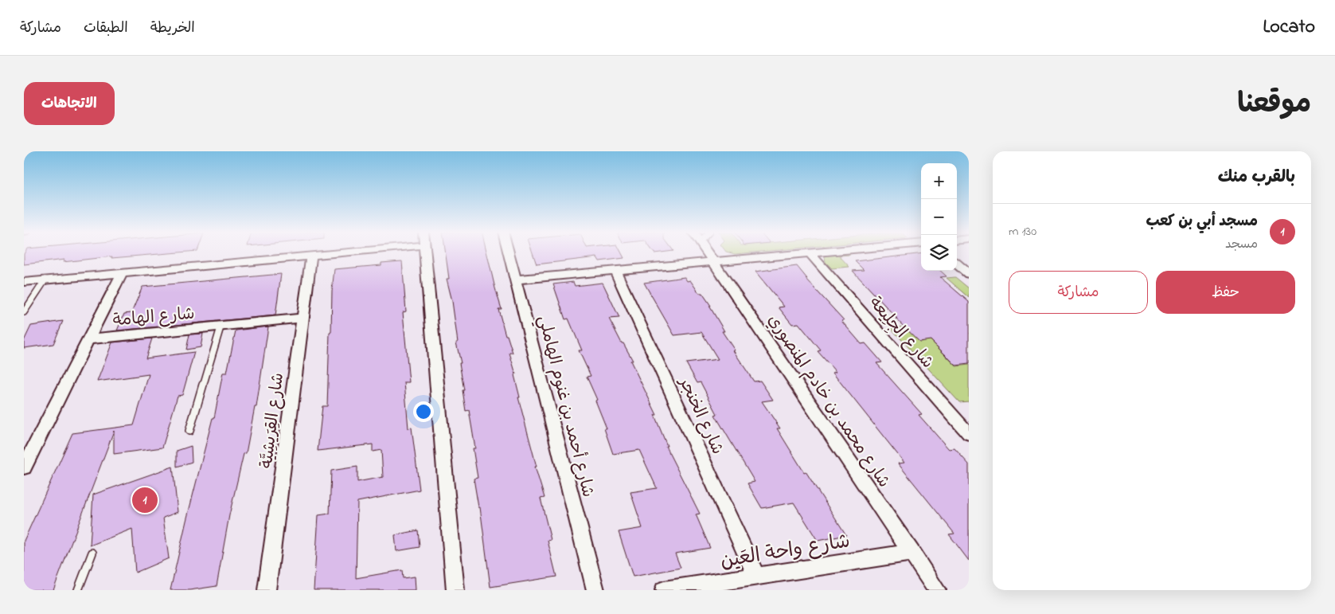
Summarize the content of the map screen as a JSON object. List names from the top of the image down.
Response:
{
  "streets": {
    "street": [
      "شارع الهامة",
      "شارع الجِلِيعة",
      "شارع محمد بن خادم المنصوري",
      "شارع أحمد بن غنوم الهاملي",
      "شارع الخنجر",
      "شارع القِرَيشِيَّة",
      "شارع واحة العَين"
    ]
  },
  "crossings": [
    ["شارع الهامة", "شارع القِرَيشِيَّة"],
    ["شارع محمد بن خادم المنصوري", "شارع واحة العَين"],
    ["شارع الخنجر", "شارع واحة العَين"]
  ],
  "page": {
    "header": "Locato",
    "nav": ["الخريطة", "الطبقات", "مشاركة"],
    "title": "موقعنا",
    "buttons": [
      "الاتجاهات",
      ["حفظ", "مشاركة"]
    ],
    "heading": "بالقرب منك",
    "map_buttons": ["+", "−"],
    "list": [
      {
        "mark": "1",
        "name": "مسجد أبي بن كعب",
        "note": "مسجد",
        "value": "130 m"
      }
    ],
    "pins": "1"
  }
}
